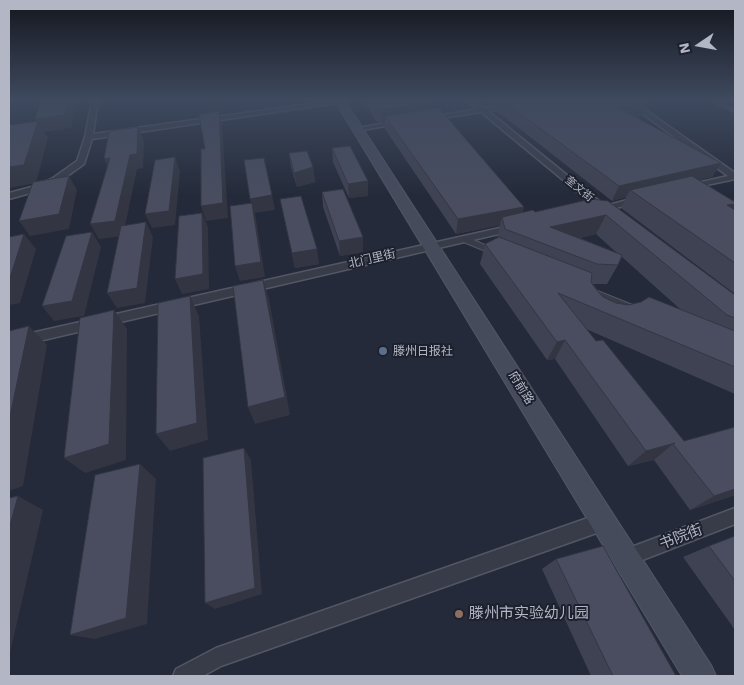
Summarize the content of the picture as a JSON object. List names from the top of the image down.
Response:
{
  "streets": {
    "main road": ["府前路"],
    "street": ["奎文街", "北门里街", "书院街"]
  },
  "crossings": [
    ["北门里街", "府前路"],
    ["府前路", "书院街"]
  ],
  "places": ["滕州日报社", "滕州市实验幼儿园"],
  "north": "left"
}
